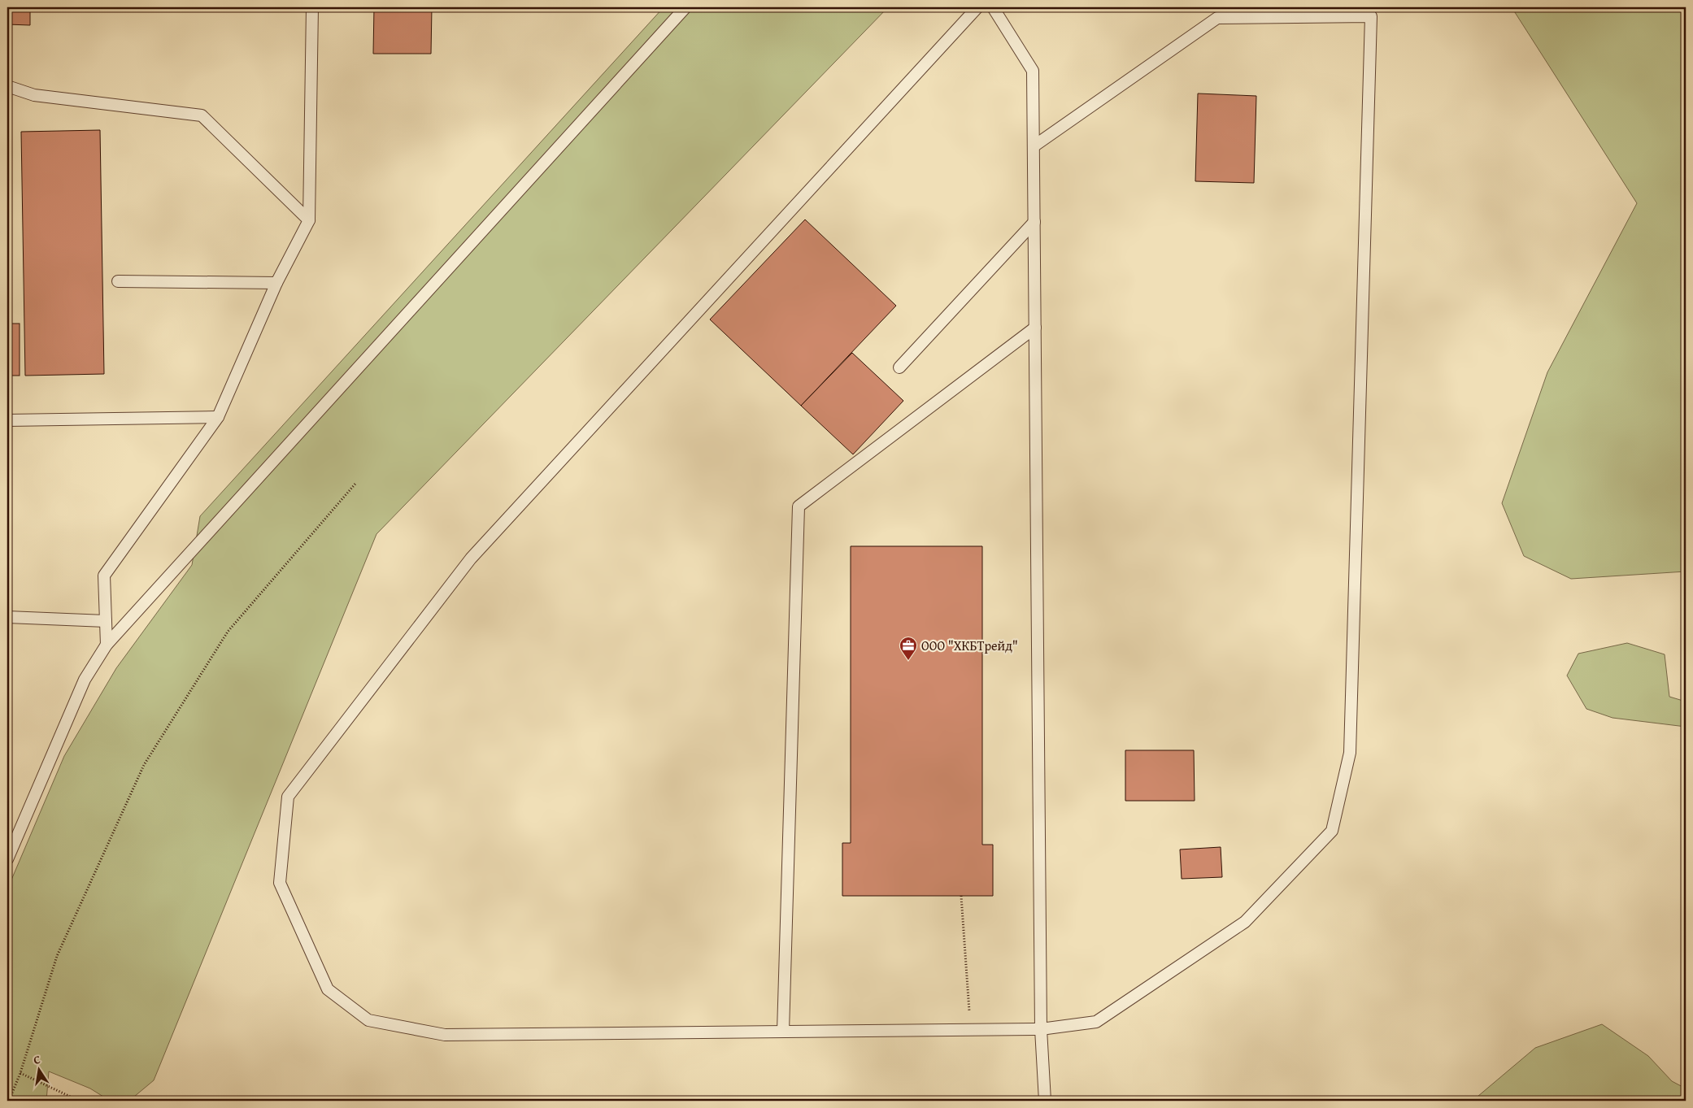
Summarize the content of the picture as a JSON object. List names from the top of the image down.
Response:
{
  "places": {
    "office": ["ООО \"ХКБТрейд\""]
  },
  "north": "top"
}
